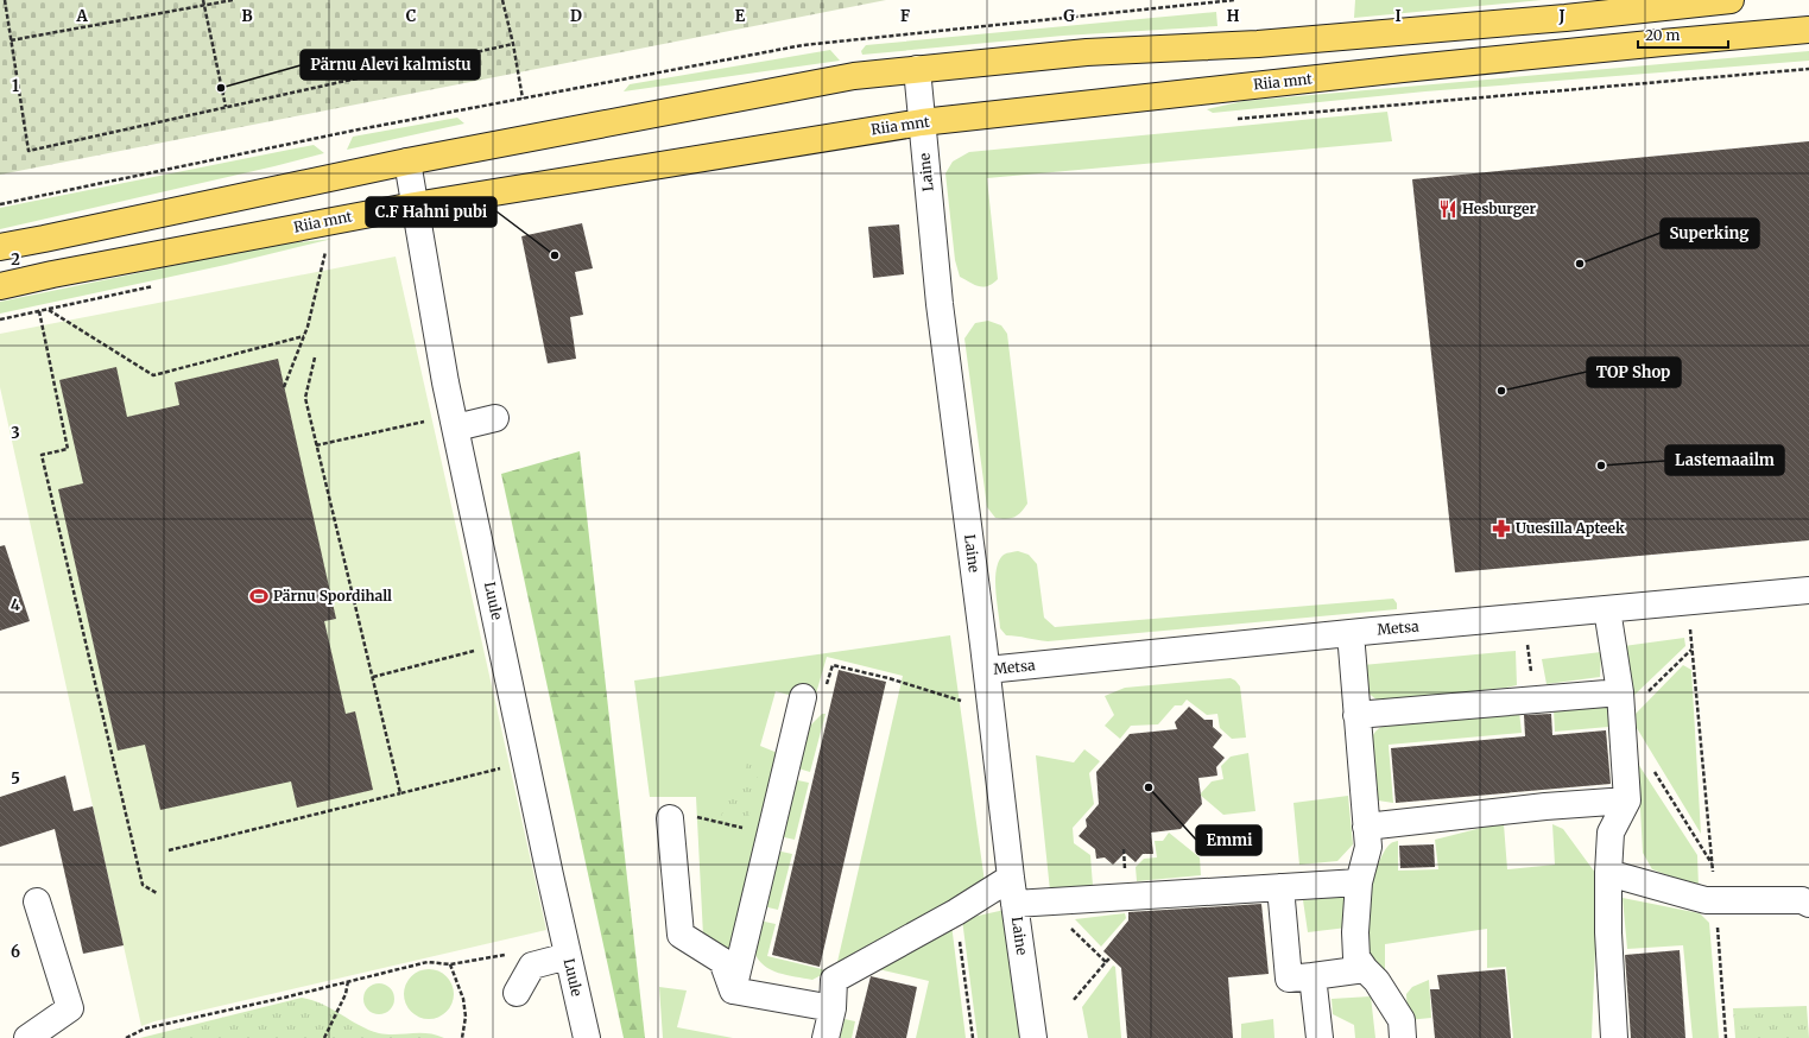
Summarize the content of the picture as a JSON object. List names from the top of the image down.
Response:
{
  "streets": {
    "main road": ["Riia mnt"],
    "street": ["Laine", "Luule", "Metsa"]
  },
  "crossings": [
    ["Riia mnt", "Laine"],
    ["Riia mnt", "Luule"],
    ["Laine", "Metsa"]
  ],
  "places": {
    "other": [
      "Pärnu Alevi kalmistu",
      "C.F Hahni pubi",
      "Superking",
      "TOP Shop",
      "Lastemaailm",
      "Emmi"
    ],
    "restaurant": ["Hesburger"],
    "pharmacy": ["Uuesilla Apteek"],
    "sports": ["Pärnu Spordihall"]
  },
  "scale_bar": "20 m",
  "grid": {
    "columns": [
      "A",
      "B",
      "C",
      "D",
      "E",
      "F",
      "G",
      "H",
      "I",
      "J"
    ],
    "rows": [
      "1",
      "2",
      "3",
      "4",
      "5",
      "6"
    ]
  }
}
